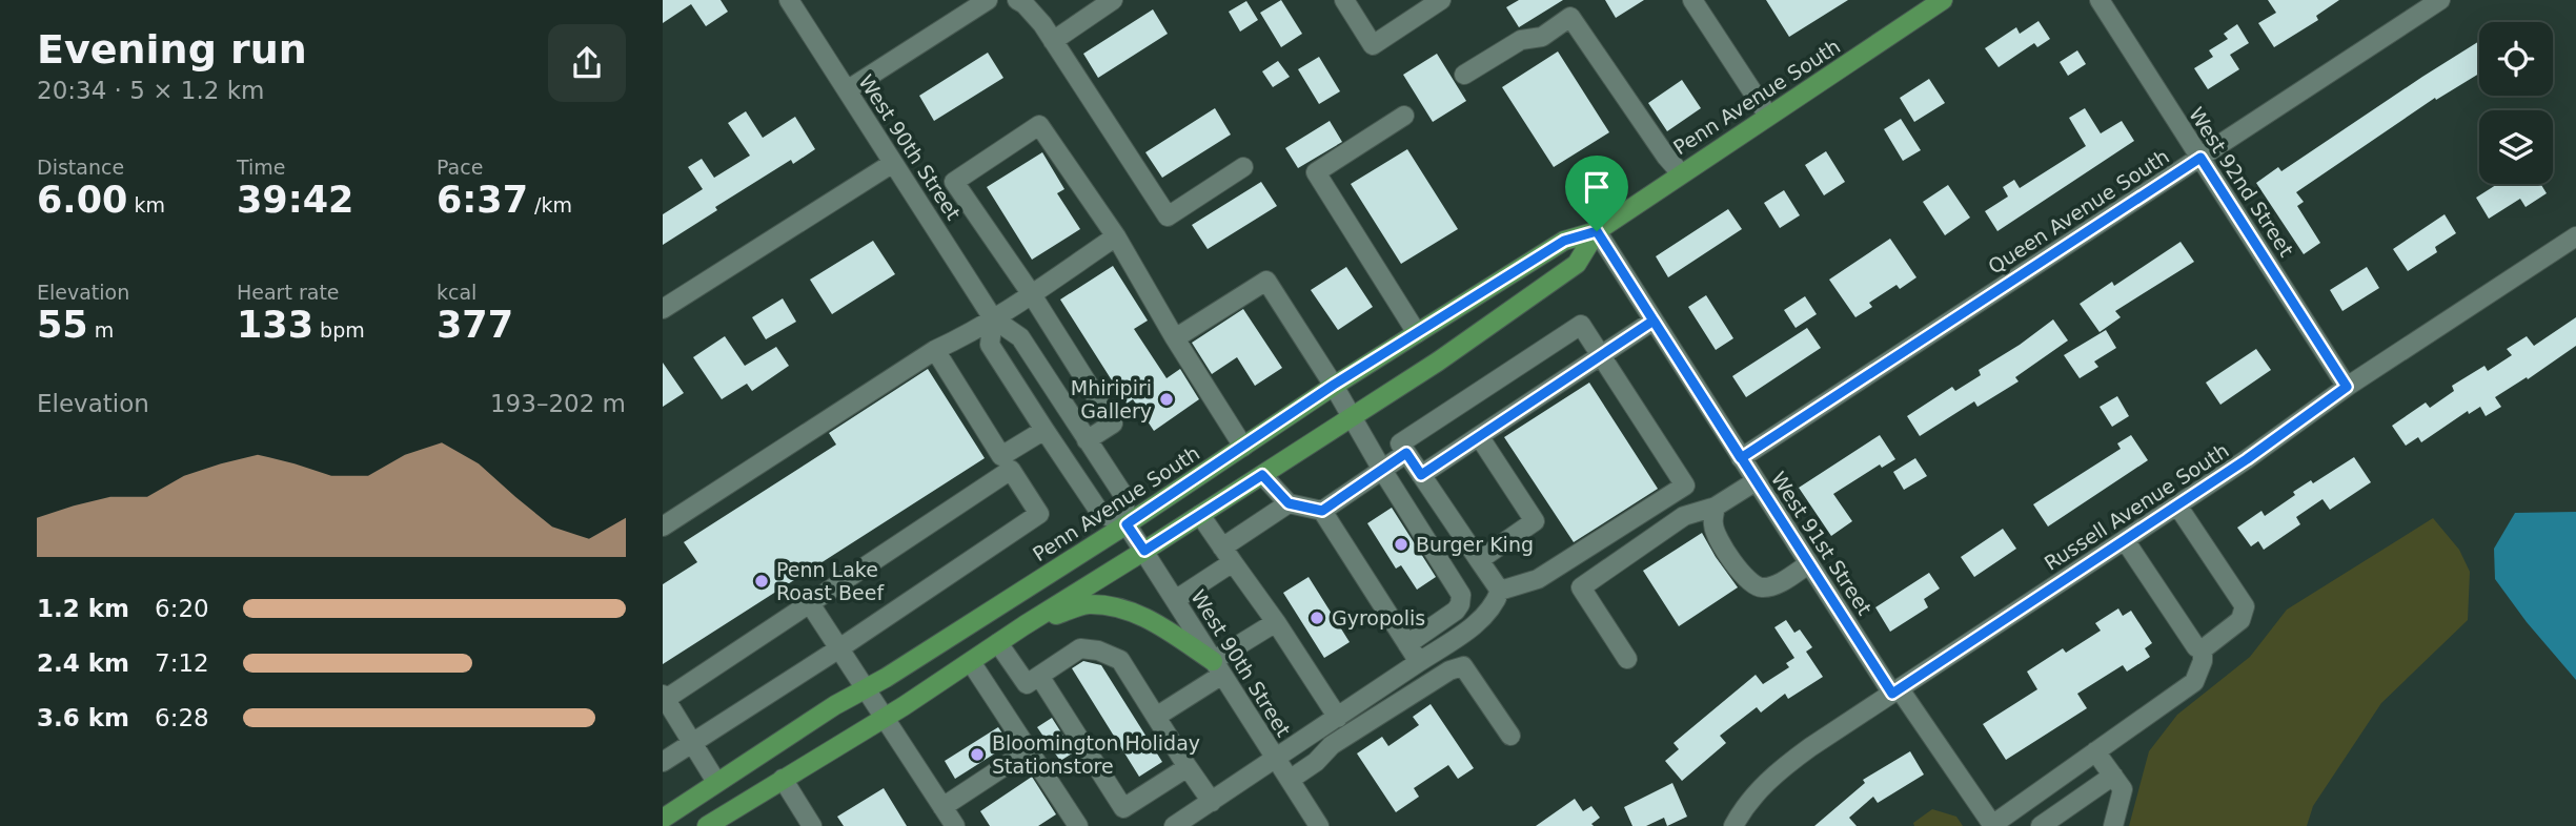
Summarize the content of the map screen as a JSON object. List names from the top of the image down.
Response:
{
  "streets": {
    "main road": ["Penn Avenue South"],
    "street": [
      "West 90th Street",
      "West 92nd Street",
      "Queen Avenue South",
      "Russell Avenue South",
      "West 91st Street"
    ]
  },
  "crossings": [
    ["Penn Avenue South", "West 90th Street"],
    ["Penn Avenue South", "West 91st Street"],
    ["West 92nd Street", "Queen Avenue South"],
    ["West 92nd Street", "Russell Avenue South"],
    ["Queen Avenue South", "West 91st Street"],
    ["Russell Avenue South", "West 91st Street"]
  ],
  "places": [
    "Mhiripiri Gallery",
    "Burger King",
    "Penn Lake Roast Beef",
    "Gyropolis",
    "Bloomington Holiday Stationstore"
  ],
  "page": {
    "heading": ["Evening run", "20:34 · 5 × 1.2 km"],
    "stats": [
      ["Distance", "6.00 km"],
      ["Time", "39:42"],
      ["Pace", "6:37 /km"],
      ["Elevation", "55 m"],
      ["Heart rate", "133 bpm"],
      ["kcal", "377"]
    ],
    "chart": ["Elevation", "193–202 m"],
    "list": [
      {
        "name": "1.2 km",
        "note": "6:20"
      },
      {
        "name": "2.4 km",
        "note": "7:12"
      },
      {
        "name": "3.6 km",
        "note": "6:28"
      }
    ]
  }
}
